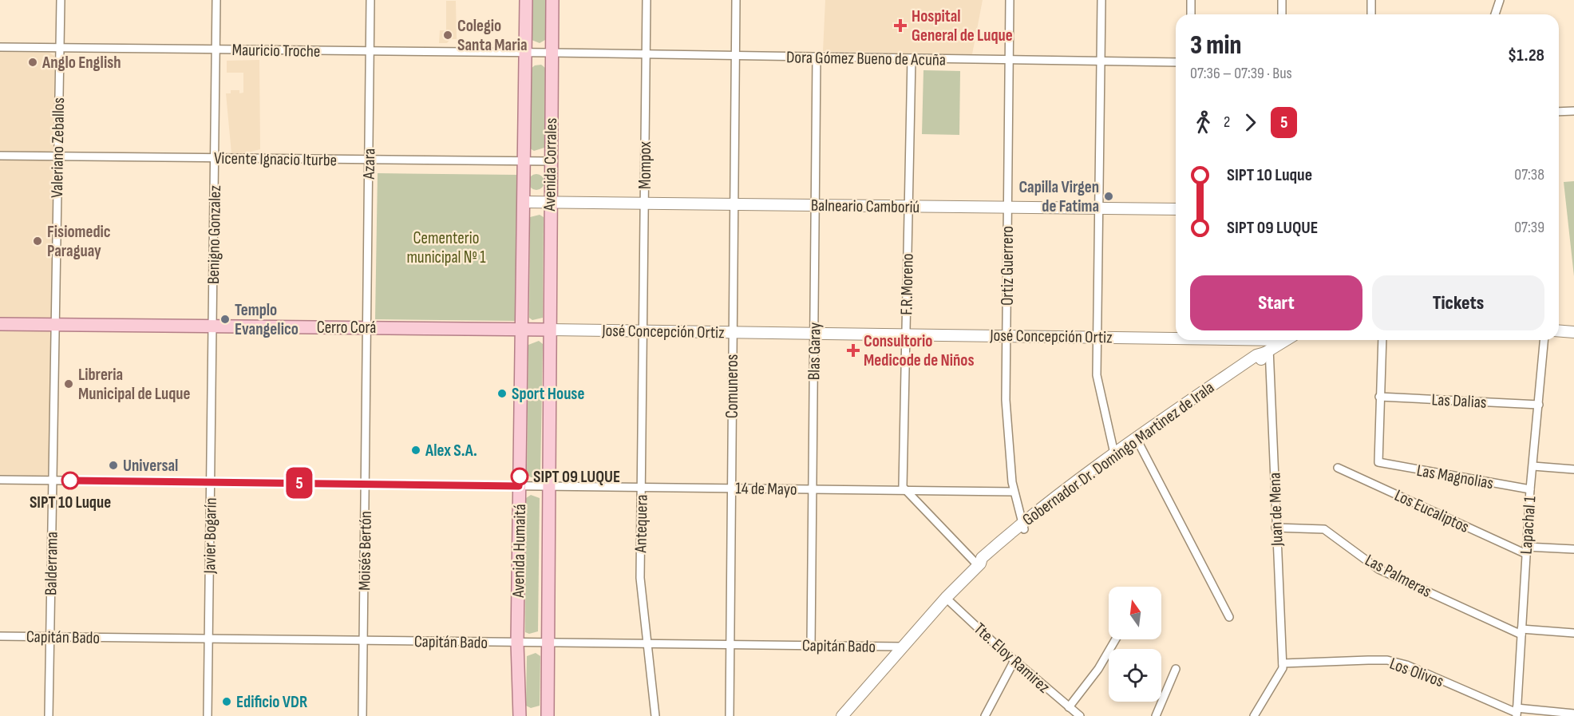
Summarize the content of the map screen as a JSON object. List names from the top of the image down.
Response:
{
  "streets": {
    "main road": ["Avenida Corrales", "Cerro Corá", "Avenida Humaitá"],
    "street": [
      "Mauricio Troche",
      "Dora Gómez Bueno de Acuña",
      "Valeriano Zeballos",
      "Vicente Ignacio Iturbe",
      "Azara",
      "Mompox",
      "Balneario Camboriú",
      "Benigno Gonzalez",
      "Ortiz Guerrero",
      "F.R.Moreno",
      "José Concepción Ortiz",
      "Blas Garay",
      "Comuneros",
      "Las Dalias",
      "Gobernador Dr. Domingo Martinez de Irala",
      "Las Magnolias",
      "14 de Mayo",
      "Juan de Mena",
      "Los Eucaliptos",
      "Antequera",
      "Lapachal 1",
      "Javier Bogarín",
      "Moisés Bertón",
      "Balderrama",
      "Las Palmeras",
      "Capitán Bado",
      "Tte. Eloy Ramirez",
      "Los Olivos"
    ]
  },
  "crossings": [
    ["Mauricio Troche", "Dora Gómez Bueno de Acuña"],
    ["Mauricio Troche", "Valeriano Zeballos"],
    ["Mauricio Troche", "Azara"],
    ["Mauricio Troche", "Avenida Corrales"],
    ["Mauricio Troche", "Benigno Gonzalez"],
    ["Dora Gómez Bueno de Acuña", "Avenida Corrales"],
    ["Dora Gómez Bueno de Acuña", "Mompox"],
    ["Dora Gómez Bueno de Acuña", "Ortiz Guerrero"],
    ["Dora Gómez Bueno de Acuña", "F.R.Moreno"],
    ["Dora Gómez Bueno de Acuña", "Blas Garay"],
    ["Dora Gómez Bueno de Acuña", "Comuneros"],
    ["Valeriano Zeballos", "Vicente Ignacio Iturbe"],
    ["Valeriano Zeballos", "Cerro Corá"],
    ["Valeriano Zeballos", "Balderrama"],
    ["Vicente Ignacio Iturbe", "Azara"],
    ["Vicente Ignacio Iturbe", "Avenida Corrales"],
    ["Vicente Ignacio Iturbe", "Benigno Gonzalez"],
    ["Azara", "Cerro Corá"],
    ["Azara", "Moisés Bertón"],
    ["Avenida Corrales", "Balneario Camboriú"],
    ["Avenida Corrales", "Cerro Corá"],
    ["Avenida Corrales", "José Concepción Ortiz"],
    ["Avenida Corrales", "Avenida Humaitá"],
    ["Mompox", "Balneario Camboriú"],
    ["Mompox", "José Concepción Ortiz"],
    ["Mompox", "Antequera"],
    ["Balneario Camboriú", "Ortiz Guerrero"],
    ["Balneario Camboriú", "F.R.Moreno"],
    ["Balneario Camboriú", "Blas Garay"],
    ["Balneario Camboriú", "Comuneros"],
    ["Benigno Gonzalez", "Cerro Corá"],
    ["Benigno Gonzalez", "Javier Bogarín"],
    ["Ortiz Guerrero", "José Concepción Ortiz"],
    ["Ortiz Guerrero", "Gobernador Dr. Domingo Martinez de Irala"],
    ["Ortiz Guerrero", "14 de Mayo"],
    ["F.R.Moreno", "José Concepción Ortiz"],
    ["F.R.Moreno", "14 de Mayo"],
    ["Cerro Corá", "José Concepción Ortiz"],
    ["Cerro Corá", "Javier Bogarín"],
    ["Cerro Corá", "Moisés Bertón"],
    ["Cerro Corá", "Avenida Humaitá"],
    ["Cerro Corá", "Balderrama"],
    ["José Concepción Ortiz", "Blas Garay"],
    ["José Concepción Ortiz", "Comuneros"],
    ["José Concepción Ortiz", "Antequera"],
    ["José Concepción Ortiz", "Avenida Humaitá"],
    ["Blas Garay", "14 de Mayo"],
    ["Blas Garay", "Capitán Bado"],
    ["Comuneros", "14 de Mayo"],
    ["Comuneros", "Capitán Bado"],
    ["Las Dalias", "Las Magnolias"],
    ["Las Dalias", "Lapachal 1"],
    ["Gobernador Dr. Domingo Martinez de Irala", "Juan de Mena"],
    ["Gobernador Dr. Domingo Martinez de Irala", "Capitán Bado"],
    ["Gobernador Dr. Domingo Martinez de Irala", "Tte. Eloy Ramirez"],
    ["Las Magnolias", "Lapachal 1"],
    ["14 de Mayo", "Antequera"],
    ["14 de Mayo", "Javier Bogarín"],
    ["14 de Mayo", "Moisés Bertón"],
    ["14 de Mayo", "Avenida Humaitá"],
    ["14 de Mayo", "Balderrama"],
    ["Juan de Mena", "Las Palmeras"],
    ["Juan de Mena", "Los Olivos"],
    ["Los Eucaliptos", "Lapachal 1"],
    ["Antequera", "Capitán Bado"],
    ["Lapachal 1", "Las Palmeras"],
    ["Lapachal 1", "Los Olivos"],
    ["Javier Bogarín", "Capitán Bado"],
    ["Moisés Bertón", "Capitán Bado"],
    ["Avenida Humaitá", "Capitán Bado"],
    ["Balderrama", "Capitán Bado"]
  ],
  "parks": ["Cementerio municipal Nº 1"],
  "places": {
    "health": ["Hospital General de Luque", "Consultorio Medicode de Niños"],
    "other": [
      "Colegio Santa Maria",
      "Anglo English",
      "Capilla Virgen de Fatima",
      "Fisiomedic Paraguay",
      "Templo Evangelico",
      "Libreria Municipal de Luque",
      "Sport House",
      "Alex S.A.",
      "Universal",
      "SIPT 09 LUQUE",
      "SIPT 10 Luque",
      "Edificio VDR"
    ]
  },
  "lines": ["bus line 5"],
  "north": "top",
  "page": {
    "on_map": "5",
    "heading": ["3 min", "07:36 – 07:39 · Bus", "$1.28"],
    "legs": ["2", "5"],
    "list": [
      {
        "name": "SIPT 10 Luque",
        "value": "07:38"
      },
      {
        "name": "SIPT 09 LUQUE",
        "value": "07:39"
      }
    ],
    "buttons": ["Start", "Tickets"]
  }
}
